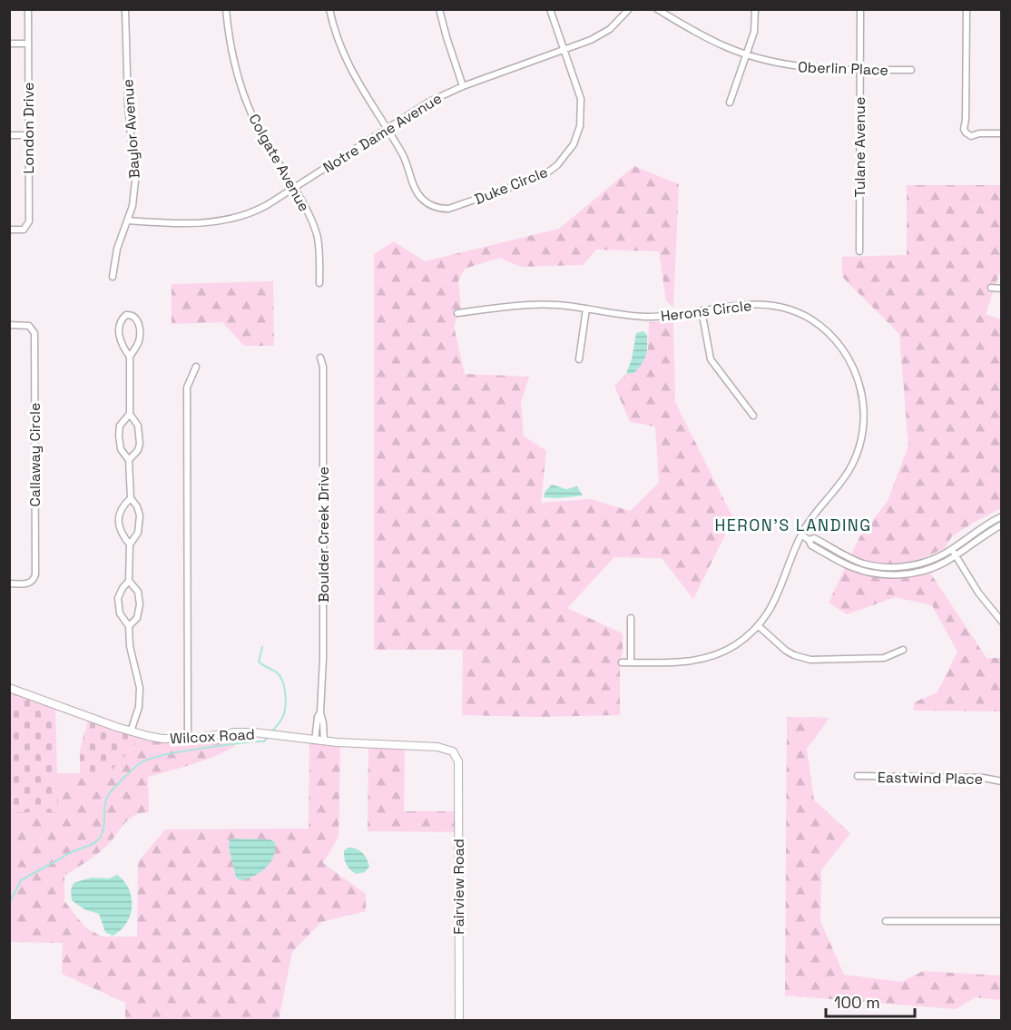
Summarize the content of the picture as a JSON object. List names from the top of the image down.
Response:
{
  "streets": {
    "street": [
      "Oberlin Place",
      "London Drive",
      "Baylor Avenue",
      "Notre Dame Avenue",
      "Tulane Avenue",
      "Colgate Avenue",
      "Duke Circle",
      "Herons Circle",
      "Callaway Circle",
      "Boulder Creek Drive",
      "Wilcox Road",
      "Eastwind Place",
      "Fairview Road"
    ]
  },
  "crossings": [
    ["Oberlin Place", "Tulane Avenue"],
    ["Baylor Avenue", "Notre Dame Avenue"],
    ["Notre Dame Avenue", "Colgate Avenue"],
    ["Notre Dame Avenue", "Duke Circle"],
    ["Boulder Creek Drive", "Wilcox Road"],
    ["Wilcox Road", "Fairview Road"]
  ],
  "districts": ["HERON'S LANDING"],
  "scale_bar": "100 m"
}
